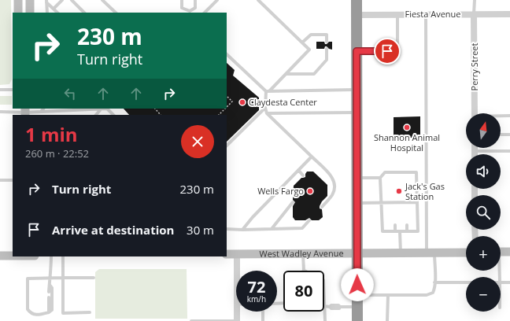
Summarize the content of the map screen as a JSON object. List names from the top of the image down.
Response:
{
  "streets": {
    "main road": ["West Wadley Avenue"],
    "street": ["Fiesta Avenue", "Perry Street"]
  },
  "crossings": [
    ["Fiesta Avenue", "Perry Street"]
  ],
  "places": [
    "Claydesta Center",
    "Shannon Animal Hospital",
    "Wells Fargo",
    "Jack's Gas Station"
  ],
  "north": "top",
  "page": {
    "turn": ["230 m", "Turn right"],
    "map_buttons": ["+", "−"],
    "heading": ["1 min", "260 m · 22:52"],
    "list": [
      {
        "name": "Turn right",
        "value": "230 m"
      },
      {
        "name": "Arrive at destination",
        "value": "30 m"
      }
    ],
    "speed": "72 km/h",
    "limit": "80"
  }
}
